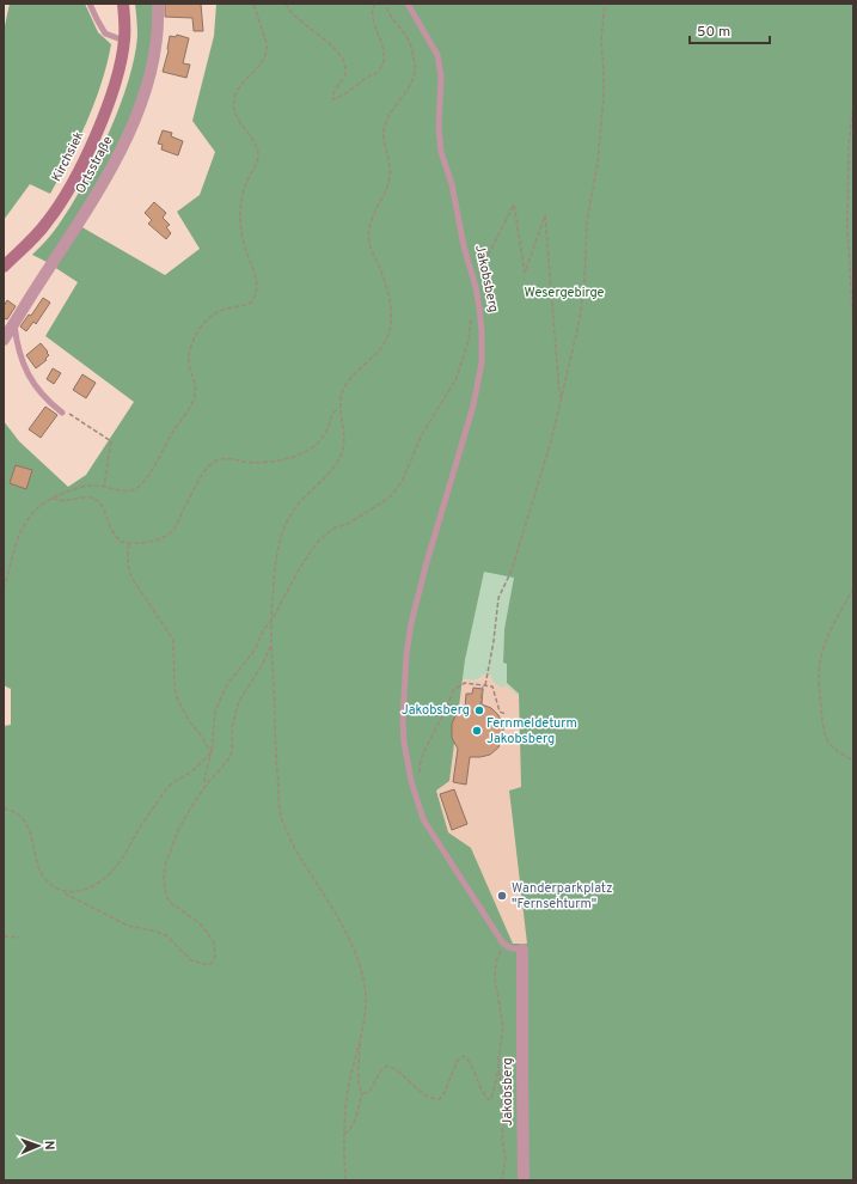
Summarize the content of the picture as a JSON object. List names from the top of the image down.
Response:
{
  "streets": {
    "main road": ["Kirchsiek"],
    "street": ["Ortsstraße", "Jakobsberg"]
  },
  "parks": ["Wesergebirge"],
  "places": ["Jakobsberg", "Fernmeldeturm Jakobsberg", "Wanderparkplatz \"Fernsehturm\""],
  "scale_bar": "50 m",
  "north": "right"
}
